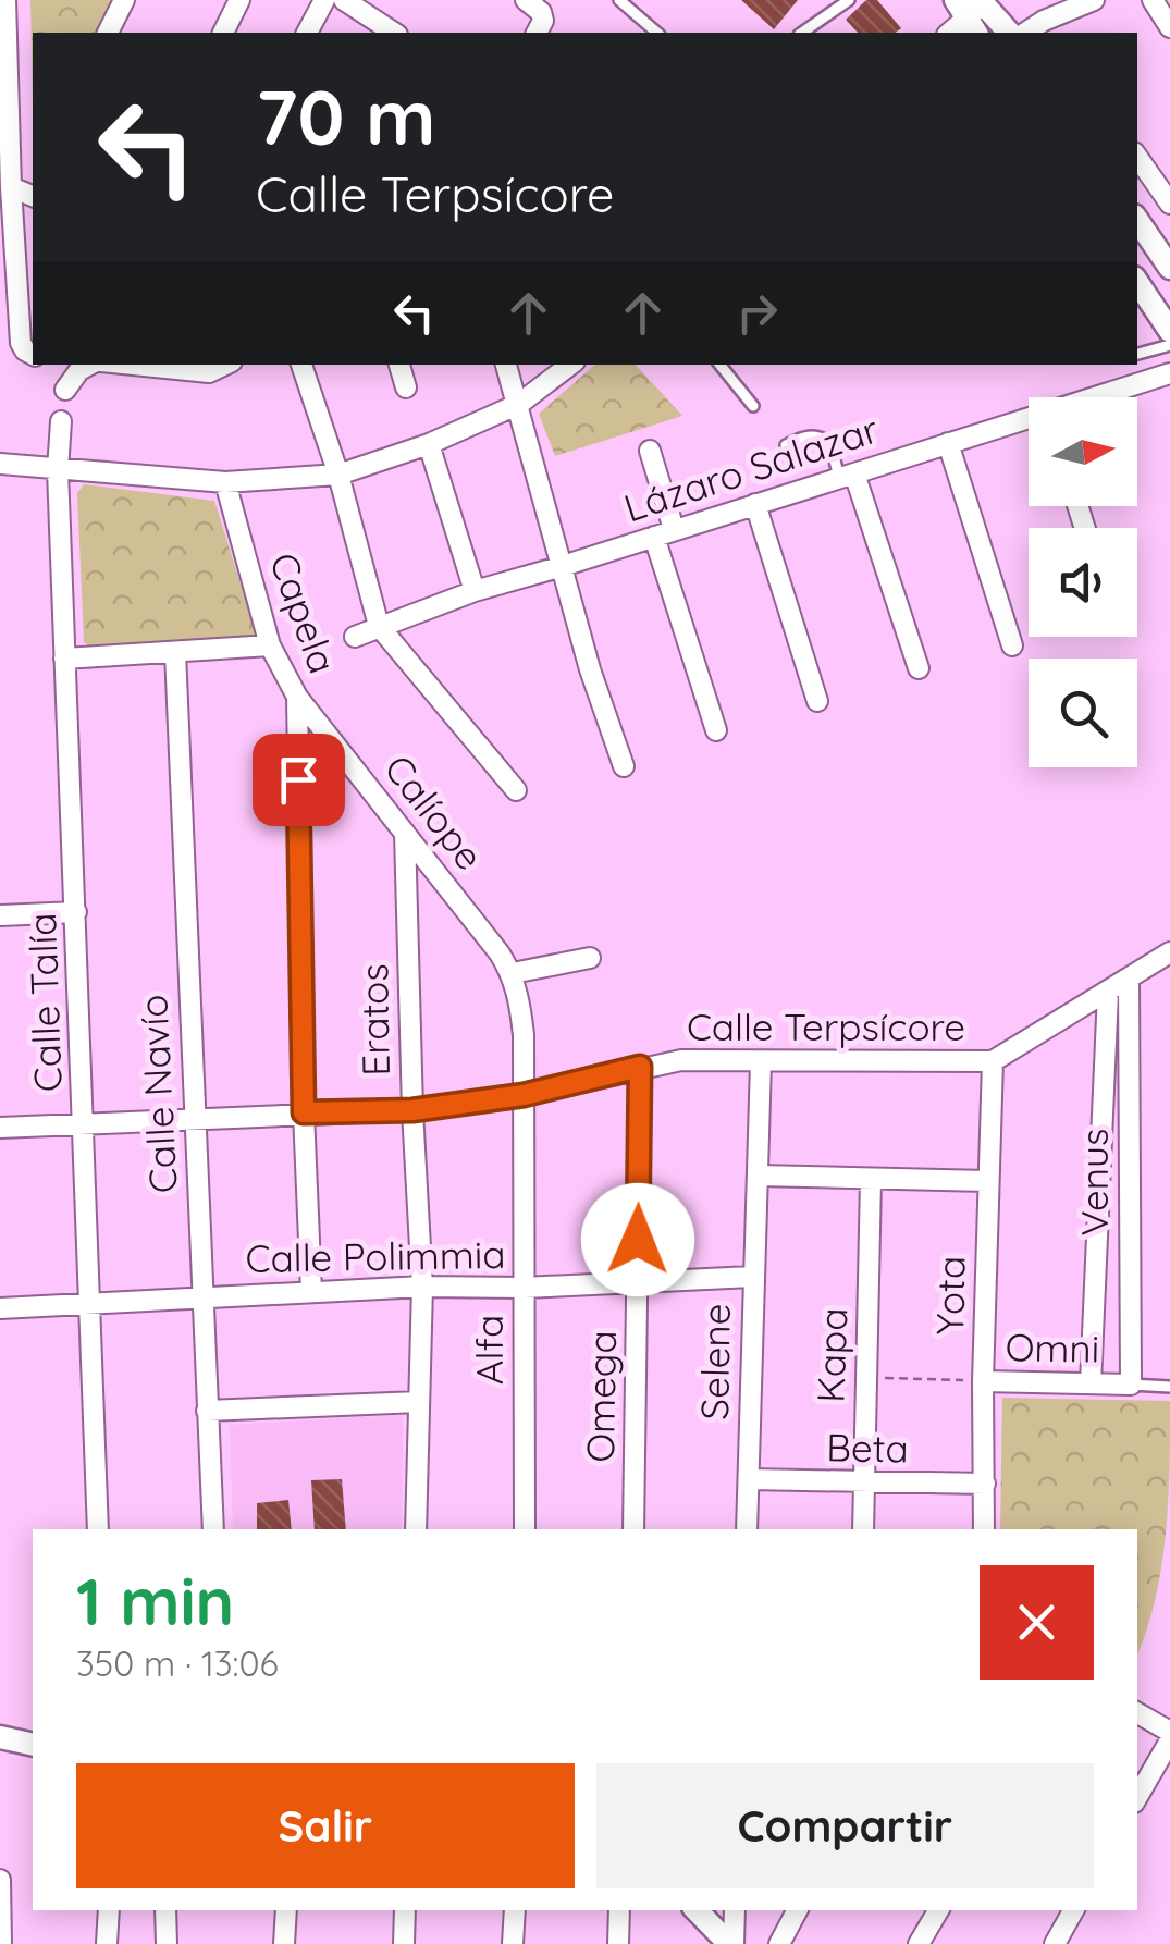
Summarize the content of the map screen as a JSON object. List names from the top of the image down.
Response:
{
  "streets": {
    "street": [
      "Lázaro Salazar",
      "Capela",
      "Calíope",
      "Calle Talía",
      "Eratos",
      "Calle Terpsícore",
      "Calle Navío",
      "Venus",
      "Calle Polimmia",
      "Yota",
      "Omni",
      "Alfa",
      "Kapa",
      "Selene",
      "Omega",
      "Beta"
    ]
  },
  "crossings": [
    ["Capela", "Calíope"],
    ["Capela", "Calle Terpsícore"],
    ["Capela", "Calle Polimmia"],
    ["Calíope", "Eratos"],
    ["Calíope", "Alfa"],
    ["Calle Talía", "Calle Terpsícore"],
    ["Calle Talía", "Calle Polimmia"],
    ["Eratos", "Calle Terpsícore"],
    ["Eratos", "Calle Polimmia"],
    ["Calle Terpsícore", "Calle Navío"],
    ["Calle Terpsícore", "Venus"],
    ["Calle Terpsícore", "Yota"],
    ["Calle Terpsícore", "Alfa"],
    ["Calle Terpsícore", "Selene"],
    ["Calle Terpsícore", "Omega"],
    ["Calle Navío", "Calle Polimmia"],
    ["Venus", "Omni"],
    ["Calle Polimmia", "Alfa"],
    ["Calle Polimmia", "Selene"],
    ["Calle Polimmia", "Omega"],
    ["Yota", "Omni"],
    ["Yota", "Beta"],
    ["Omni", "Kapa"],
    ["Kapa", "Beta"],
    ["Selene", "Beta"]
  ],
  "north": "right",
  "page": {
    "turn": ["70 m", "Calle Terpsícore"],
    "heading": ["1 min", "350 m · 13:06"],
    "buttons": ["Salir", "Compartir"]
  }
}
